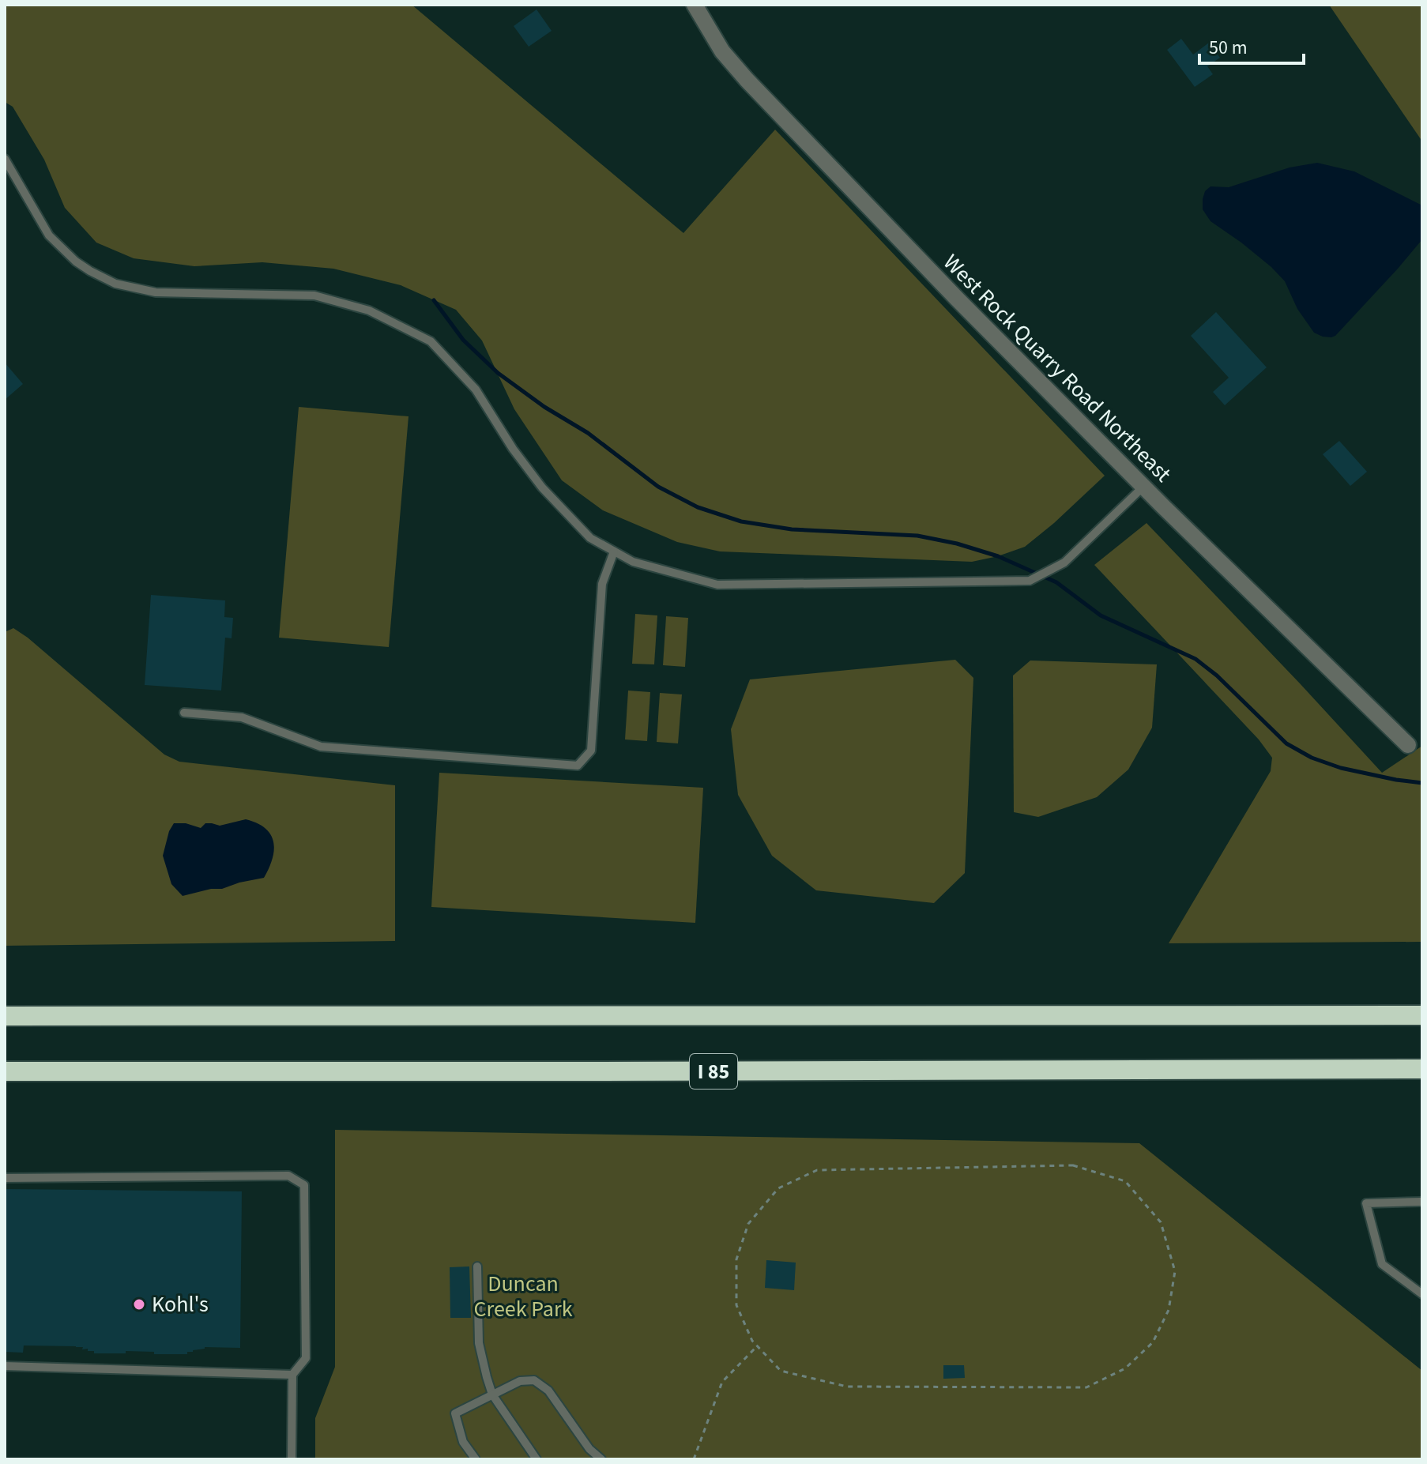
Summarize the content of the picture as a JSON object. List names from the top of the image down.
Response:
{
  "streets": {
    "highway": ["I 85"],
    "street": ["West Rock Quarry Road Northeast"]
  },
  "parks": ["Duncan Creek Park"],
  "places": ["Kohl's"],
  "scale_bar": "50 m"
}
